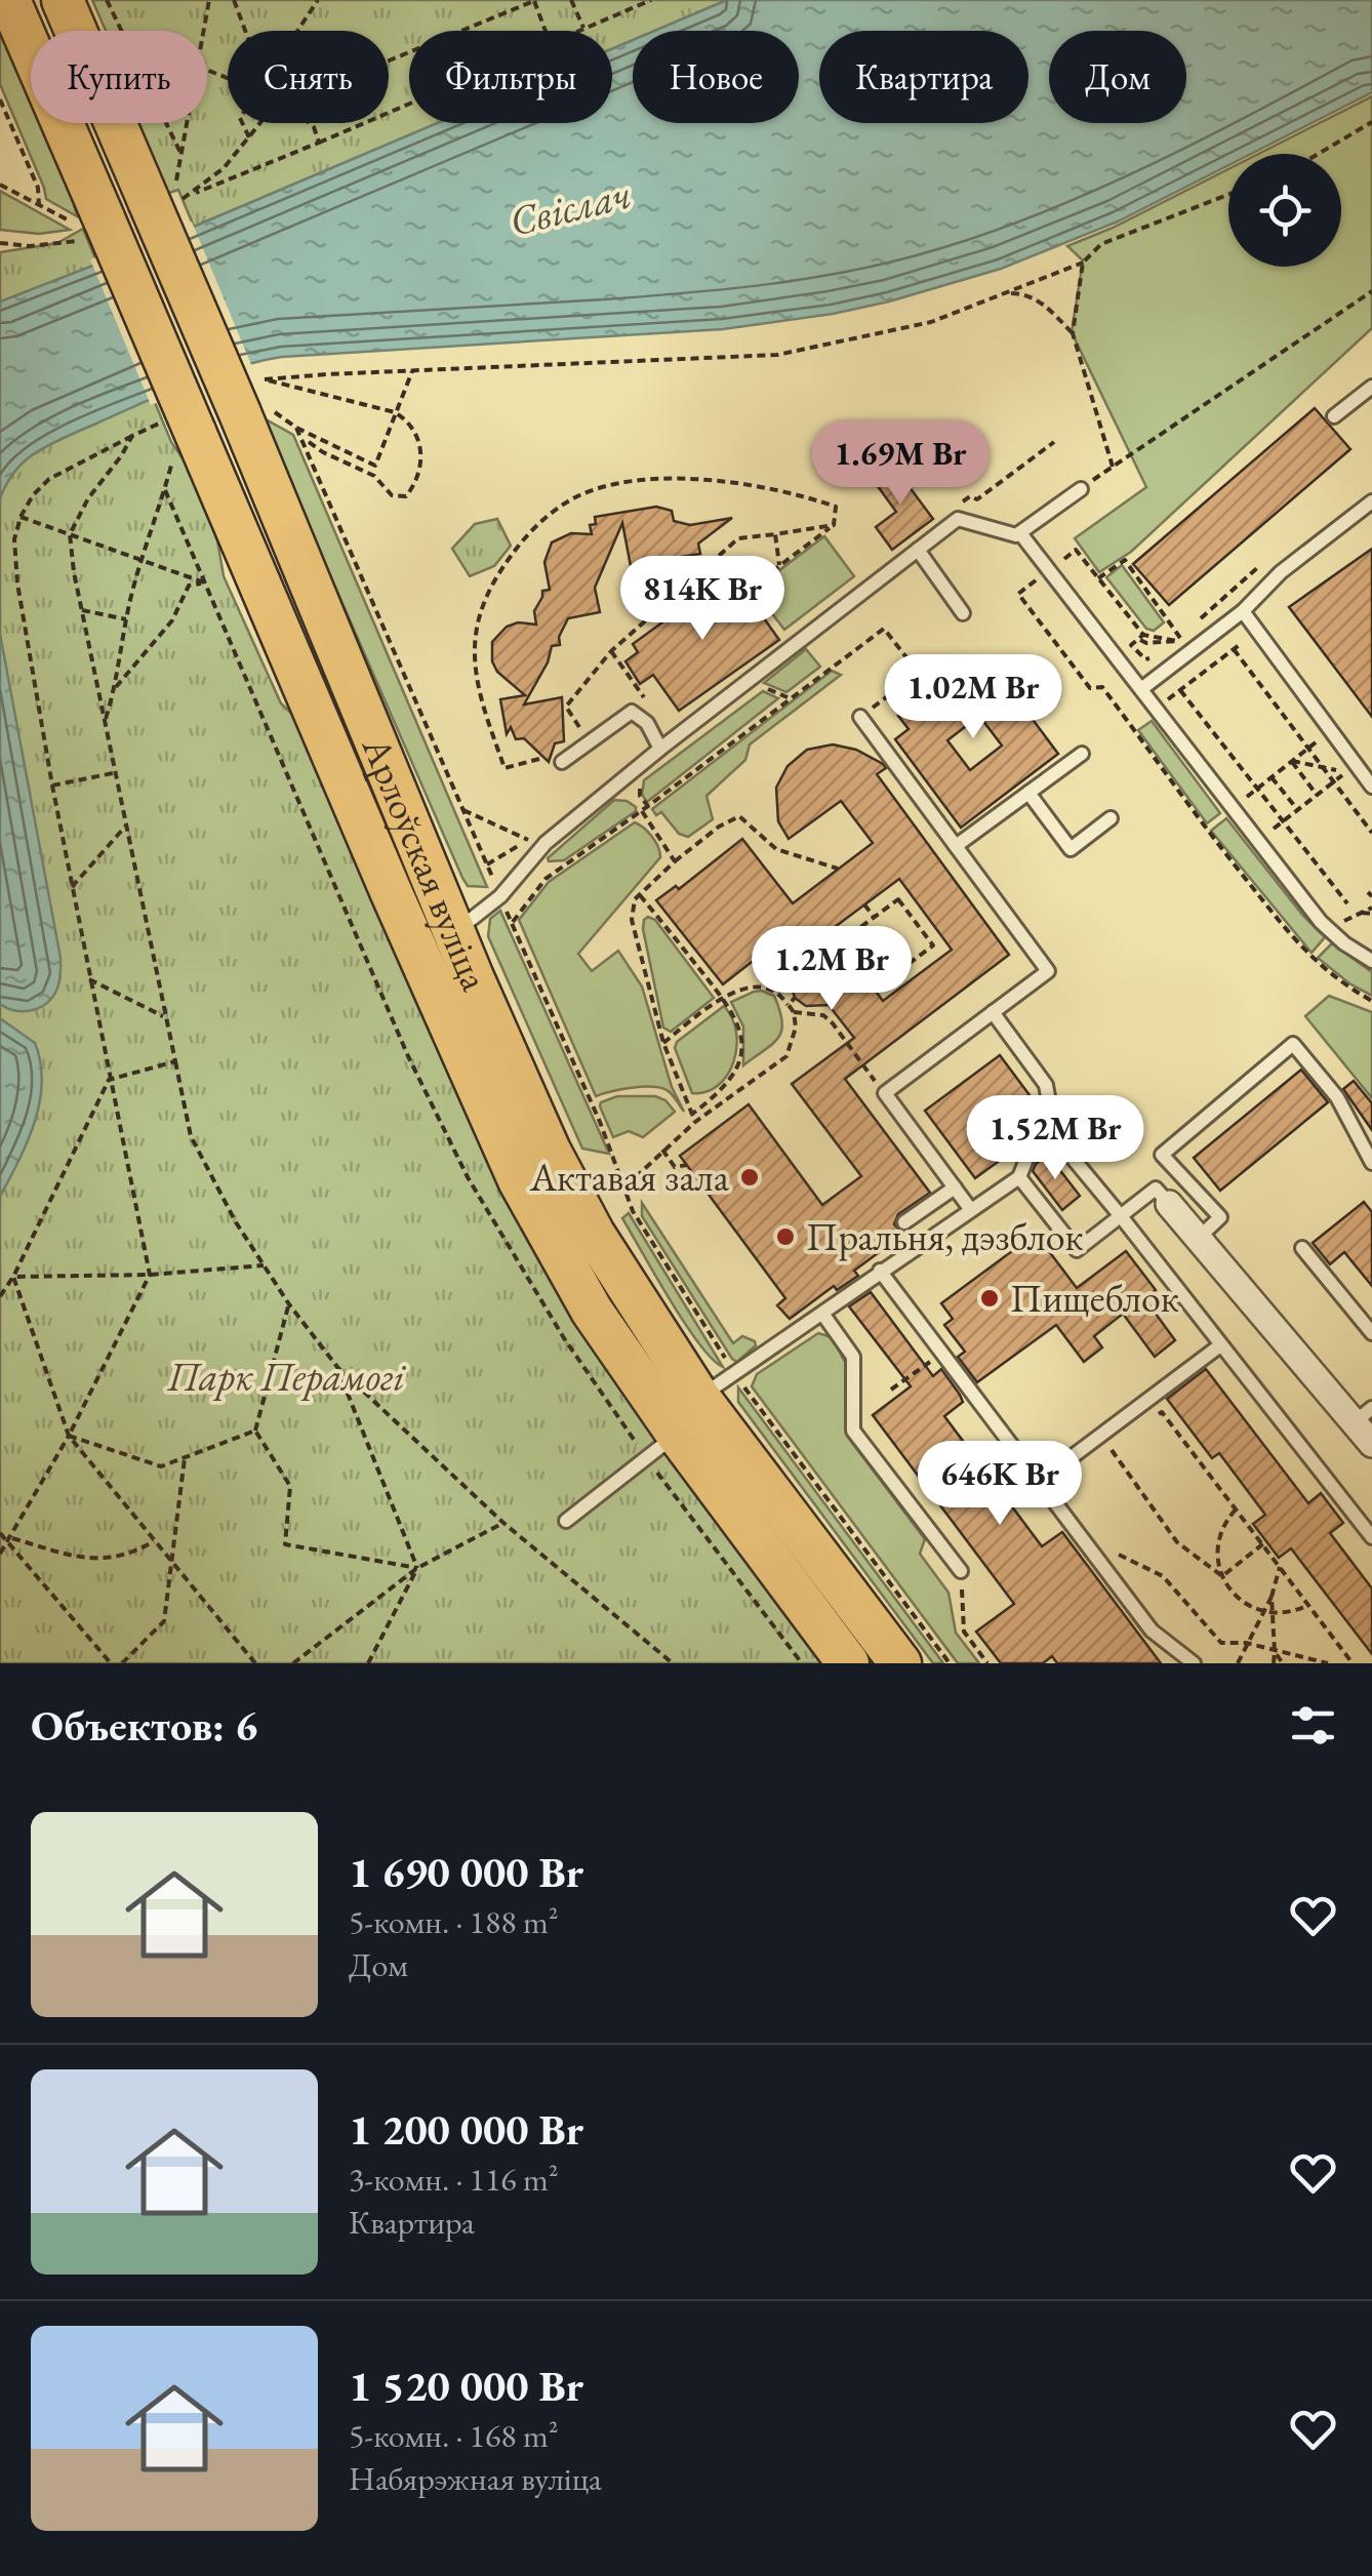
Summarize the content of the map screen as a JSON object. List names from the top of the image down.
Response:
{
  "streets": {
    "main road": ["Арлоўская вуліца"]
  },
  "water": ["Свіслач"],
  "parks": ["Парк Перамогі"],
  "places": ["Актавая зала", "Пральня, дэзблок", "Пищеблок"],
  "page": {
    "chip": [
      "Купить",
      "Снять",
      "Фильтры",
      "Новое",
      "Квартира",
      "Дом"
    ],
    "price": [
      "1.69M Br",
      "814K Br",
      "1.02M Br",
      "1.2M Br",
      "1.52M Br",
      "646K Br"
    ],
    "heading": "Объектов: 6",
    "list": [
      {
        "name": "1 690 000 Br",
        "note": "5-комн. · 188 m² · Дом"
      },
      {
        "name": "1 200 000 Br",
        "note": "3-комн. · 116 m² · Квартира"
      },
      {
        "name": "1 520 000 Br",
        "note": "5-комн. · 168 m² · Набярэжная вуліца"
      }
    ]
  }
}
